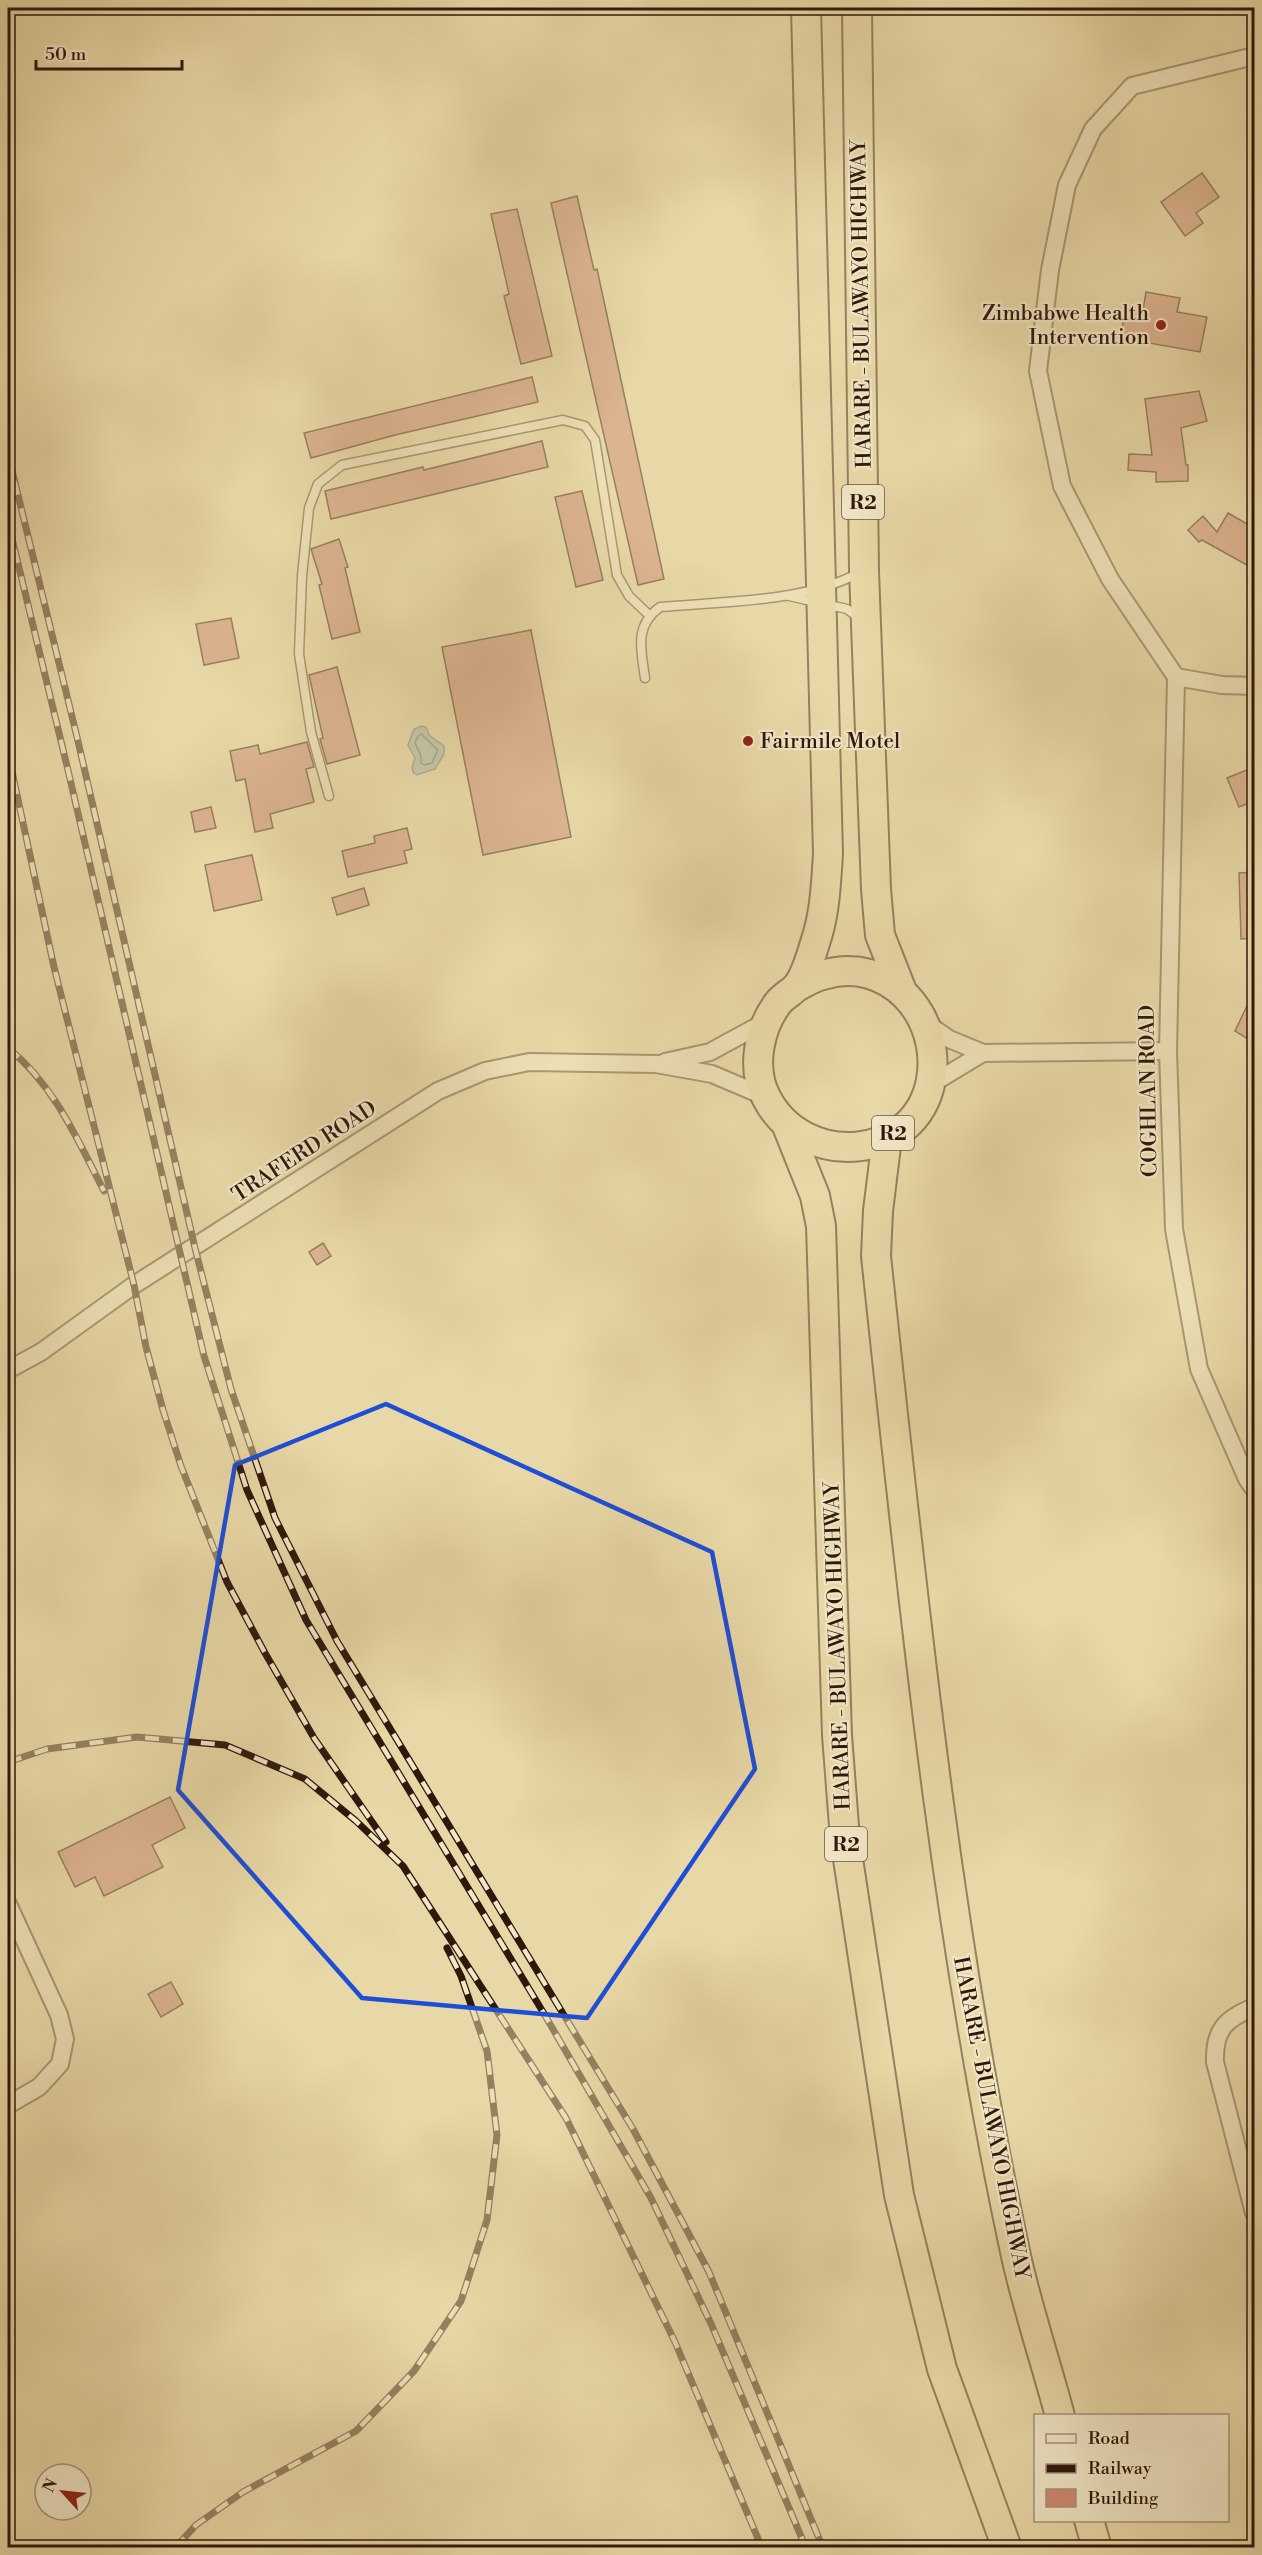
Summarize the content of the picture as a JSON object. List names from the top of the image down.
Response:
{
  "streets": {
    "highway": ["HARARE - BULAWAYO HIGHWAY", "R2"],
    "street": ["COGHLAN ROAD", "TRAFERD ROAD"]
  },
  "crossings": [
    ["HARARE - BULAWAYO HIGHWAY", "TRAFERD ROAD"]
  ],
  "places": ["Zimbabwe Health Intervention", "Fairmile Motel"],
  "legend": ["Road", "Railway", "Building"],
  "scale_bar": "50 m",
  "north": "top left"
}
